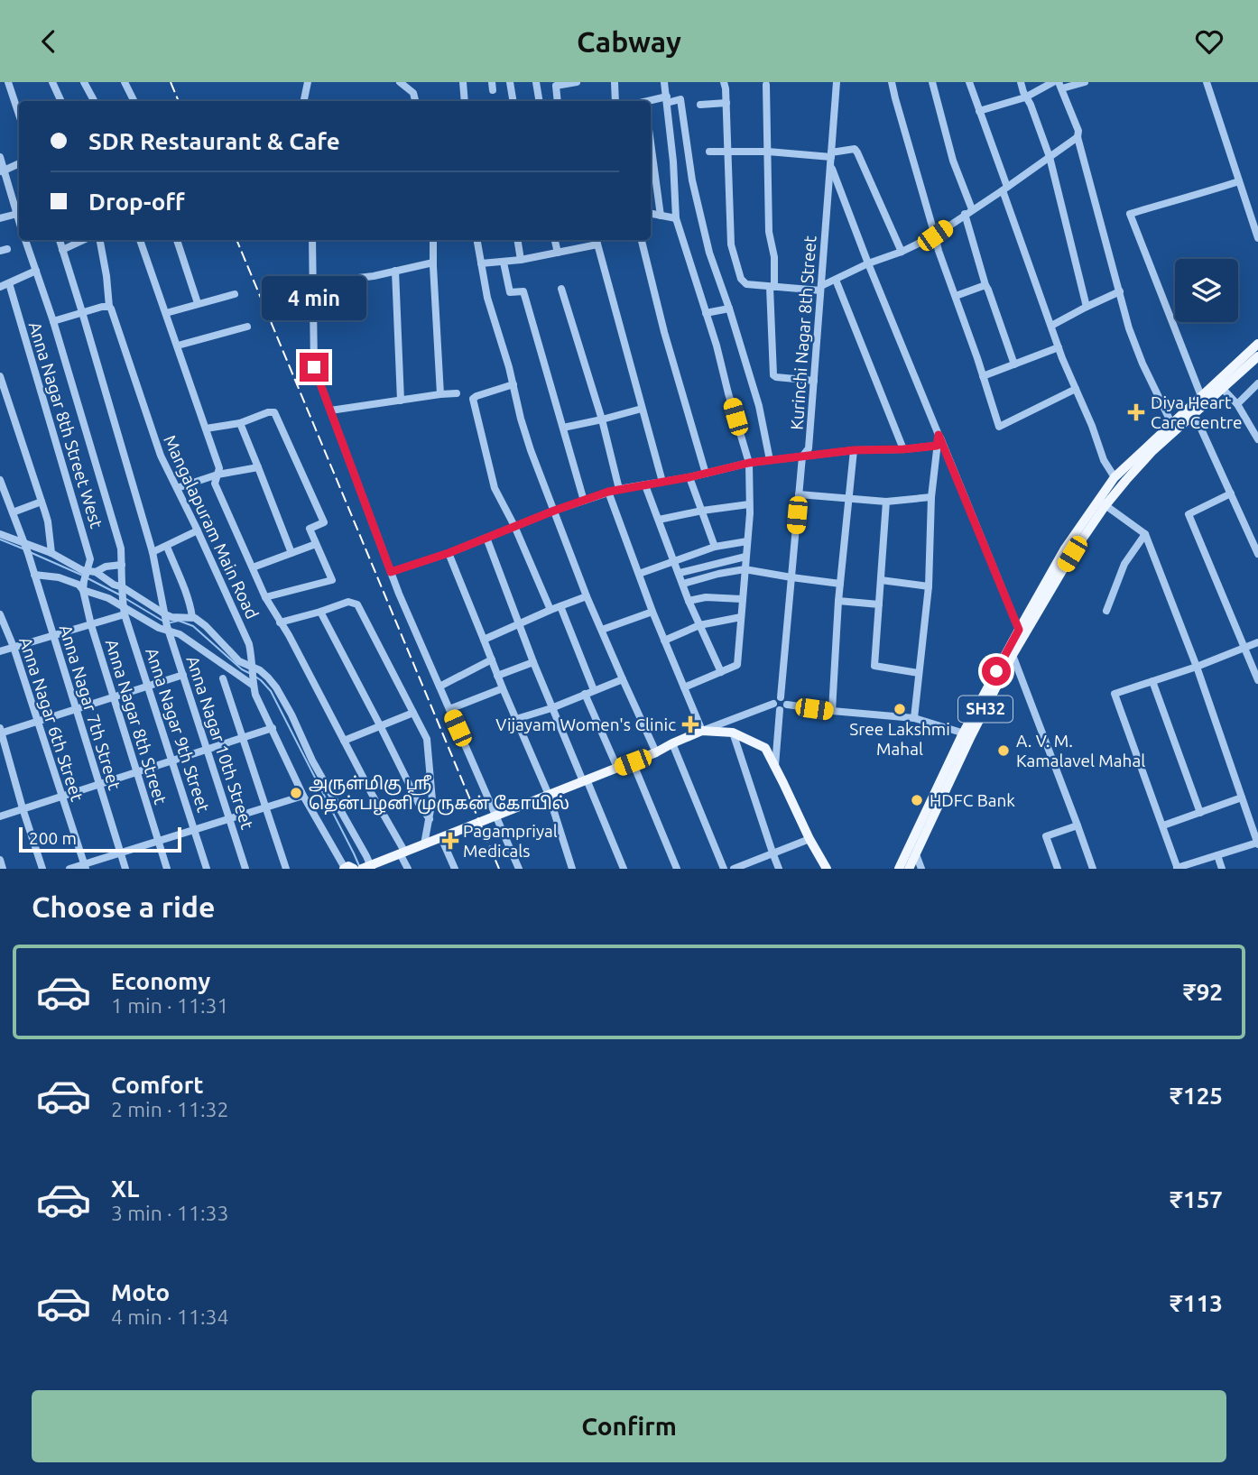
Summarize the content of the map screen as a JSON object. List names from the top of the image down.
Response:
{
  "streets": {
    "main road": ["SH32"],
    "street": [
      "Kurinchi Nagar 8th Street",
      "Anna Nagar 8th Street West",
      "Mangalapuram Main Road",
      "Anna Nagar 7th Street",
      "Anna Nagar 6th Street",
      "Anna Nagar 8th Street",
      "Anna Nagar 9th Street",
      "Anna Nagar 10th Street"
    ]
  },
  "crossings": [
    ["Anna Nagar 8th Street West", "Anna Nagar 8th Street"]
  ],
  "places": {
    "health": ["Diya Heart Care Centre", "Vijayam Women's Clinic", "Pagampriyal Medicals"],
    "other": [
      "Sree Lakshmi Mahal",
      "A. V. M. Kamalavel Mahal",
      "அருள்மிகு ஶ்ரீ தென்பழனி முருகன் கோயில்",
      "HDFC Bank"
    ]
  },
  "scale_bar": "200 m",
  "page": {
    "header": "Cabway",
    "banner": ["SDR Restaurant & Cafe", "Drop-off"],
    "bubble": "4 min",
    "scale": "200 m",
    "heading": "Choose a ride",
    "list": [
      {
        "name": "Economy",
        "note": "1 min · 11:31",
        "value": "₹92"
      },
      {
        "name": "Comfort",
        "note": "2 min · 11:32",
        "value": "₹125"
      },
      {
        "name": "XL",
        "note": "3 min · 11:33",
        "value": "₹157"
      },
      {
        "name": "Moto",
        "note": "4 min · 11:34",
        "value": "₹113"
      }
    ],
    "buttons": "Confirm"
  }
}
